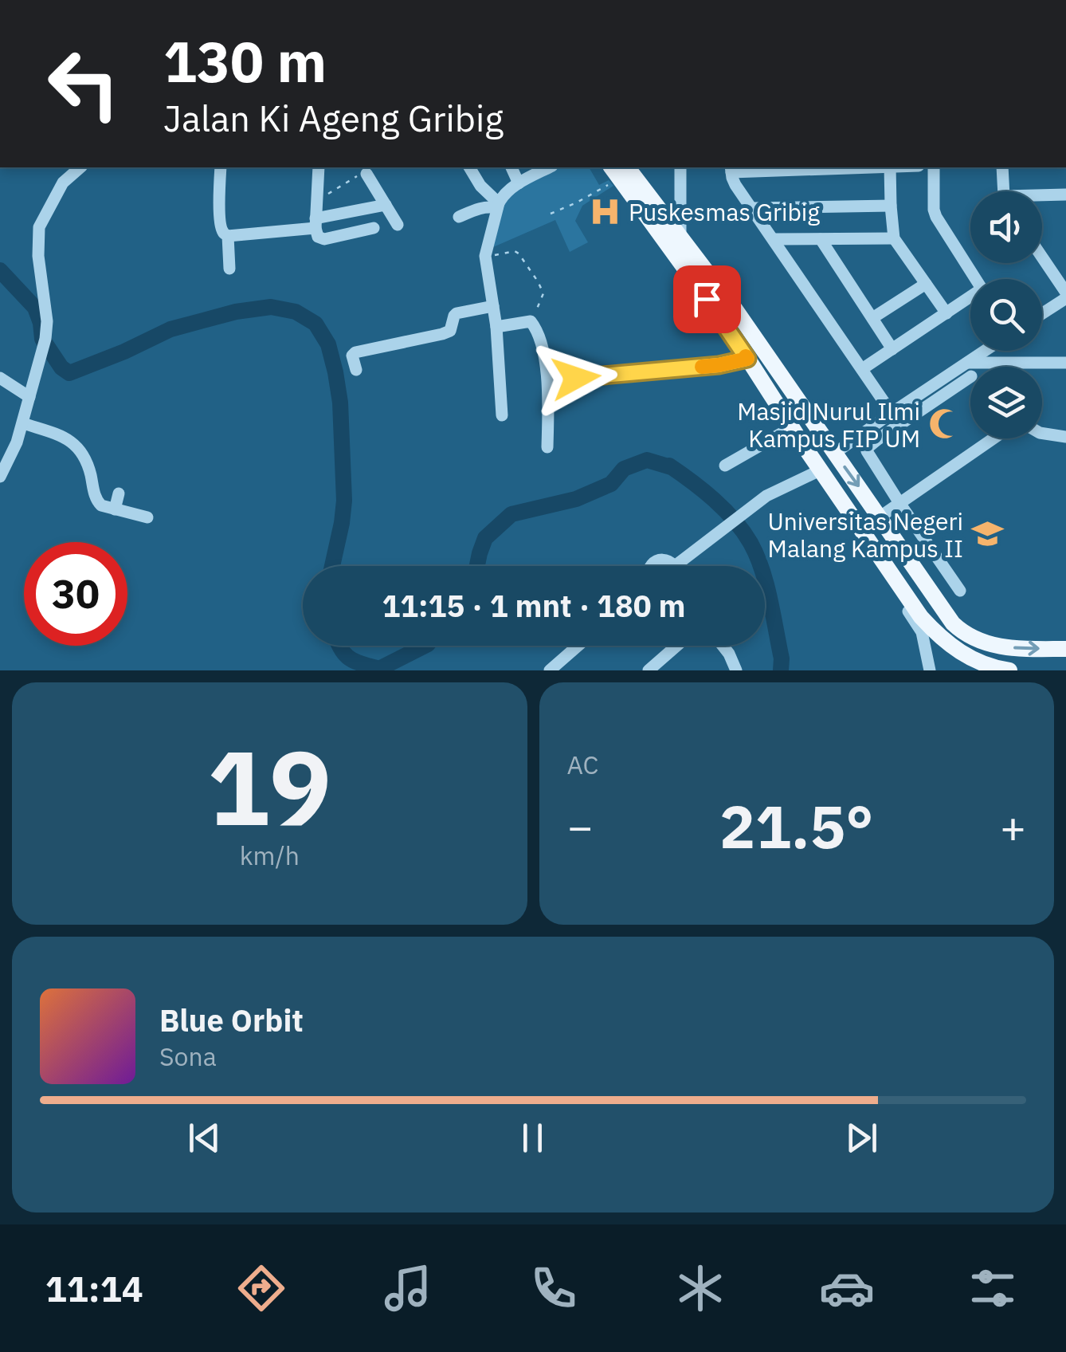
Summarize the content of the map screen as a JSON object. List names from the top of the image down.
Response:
{
  "places": {
    "hospital": ["Puskesmas Gribig"],
    "mosque": ["Masjid Nurul Ilmi Kampus FIP UM"],
    "school or university": ["Universitas Negeri Malang Kampus II"]
  },
  "page": {
    "turn": ["130 m", "Jalan Ki Ageng Gribig"],
    "limit": "30",
    "trip": "11:15 · 1 mnt · 180 m",
    "tile": [
      ["19", "km/h"],
      "AC"
    ],
    "heat": ["−", "21.5°", "+"],
    "song": ["Blue Orbit", "Sona"],
    "tabs": "11:14"
  }
}
